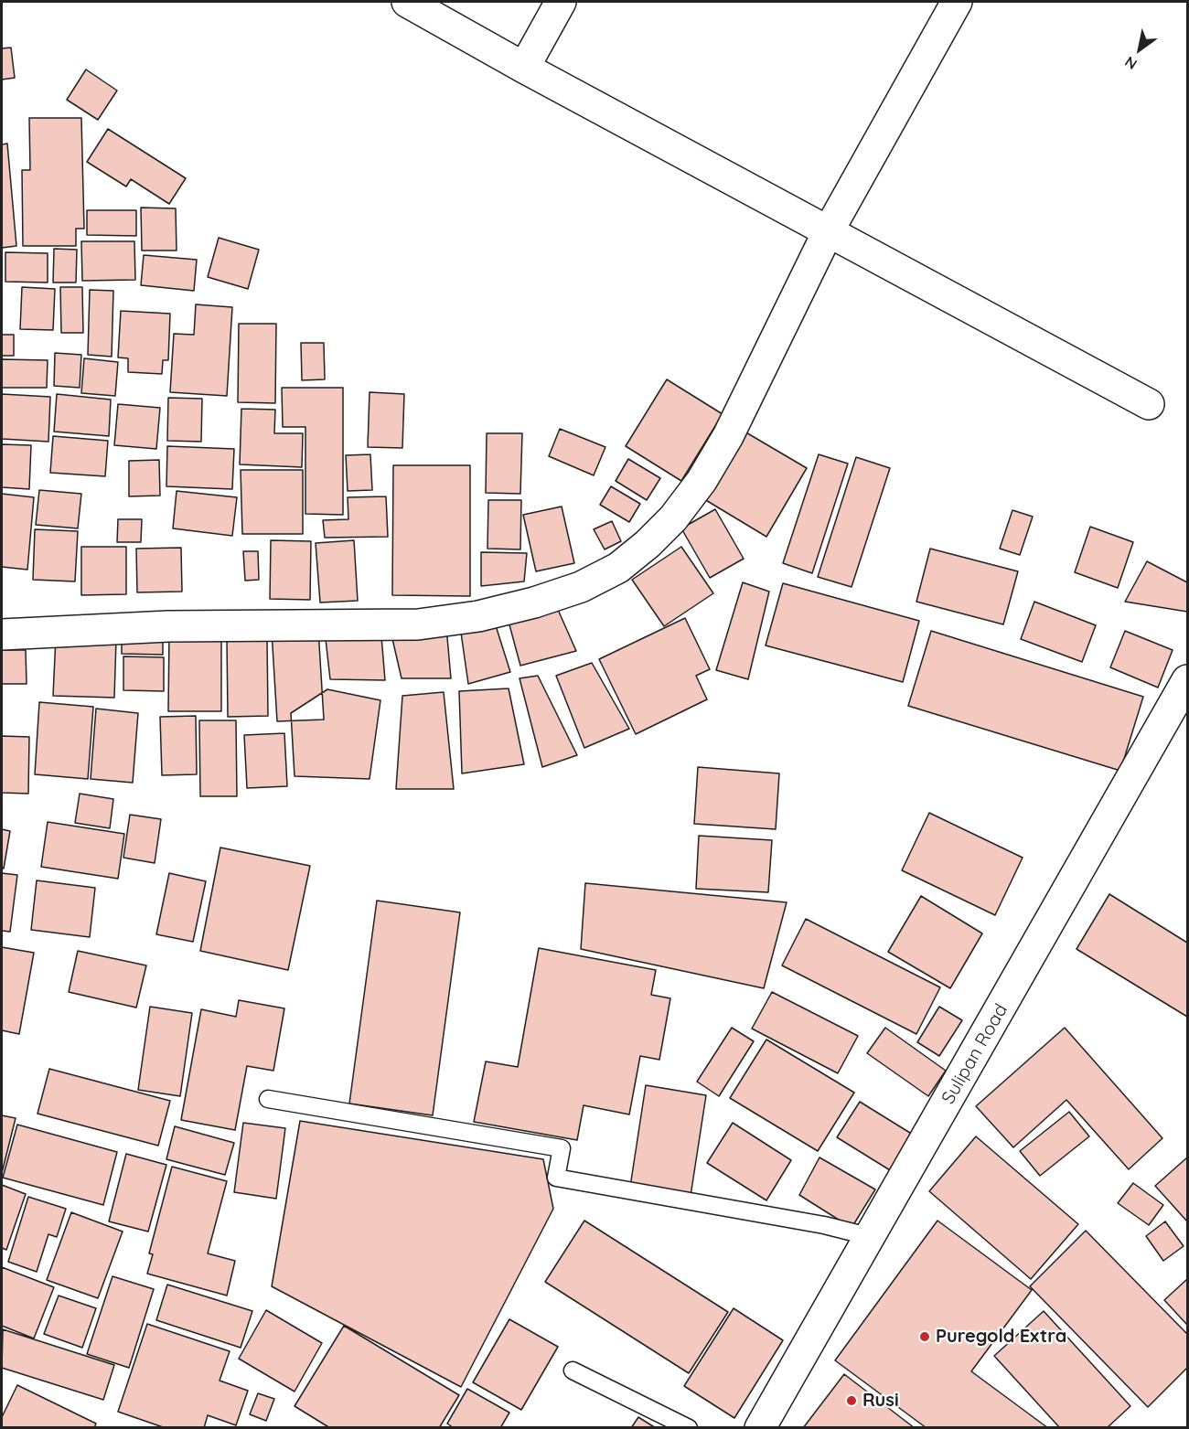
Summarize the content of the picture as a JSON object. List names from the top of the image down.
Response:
{
  "streets": {
    "street": ["Sulipan Road"]
  },
  "places": ["Puregold Extra", "Rusi"],
  "north": "bottom left"
}
